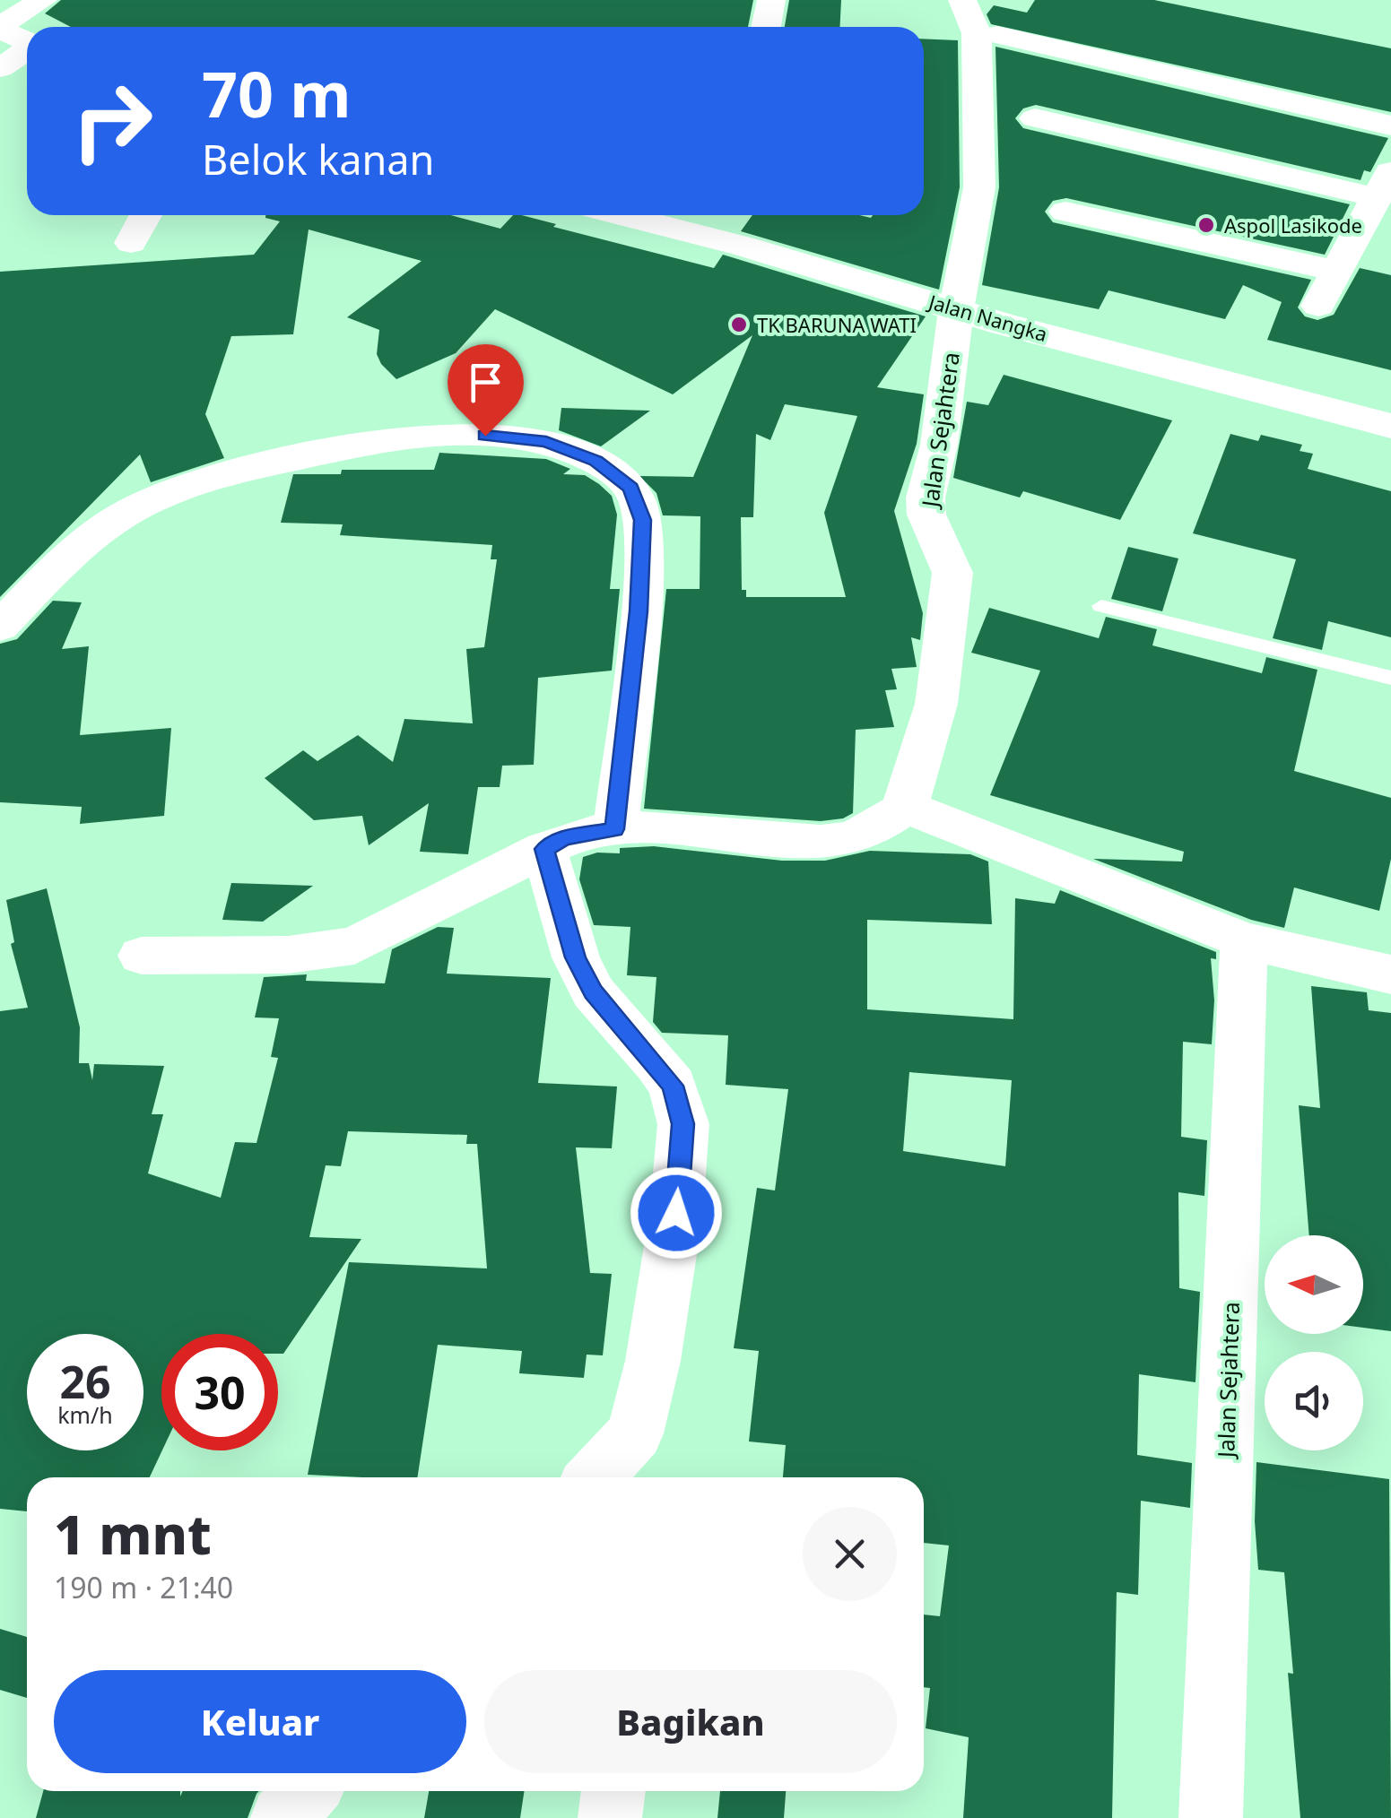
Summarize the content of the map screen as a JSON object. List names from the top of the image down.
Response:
{
  "streets": {
    "street": ["Jalan Nangka", "Jalan Sejahtera"]
  },
  "crossings": [
    ["Jalan Nangka", "Jalan Sejahtera"]
  ],
  "places": ["Aspol Lasikode", "TK BARUNA WATI"],
  "north": "left",
  "page": {
    "turn": ["70 m", "Belok kanan"],
    "speed": "26 km/h",
    "limit": "30",
    "heading": ["1 mnt", "190 m · 21:40"],
    "buttons": ["Keluar", "Bagikan"]
  }
}
